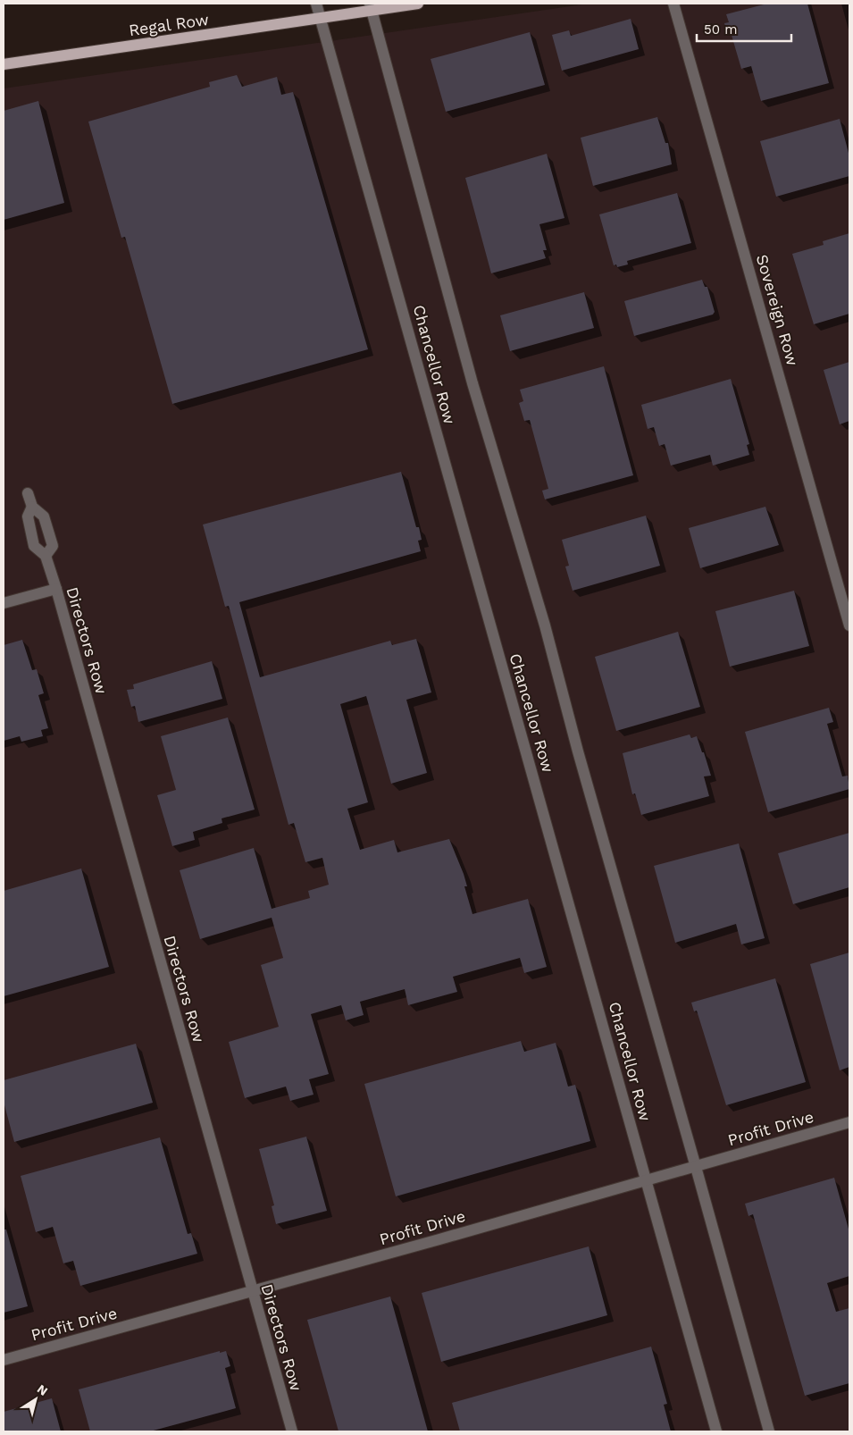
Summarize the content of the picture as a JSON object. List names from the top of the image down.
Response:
{
  "streets": {
    "main road": ["Regal Row"],
    "street": [
      "Sovereign Row",
      "Chancellor Row",
      "Directors Row",
      "Profit Drive"
    ]
  },
  "crossings": [
    ["Regal Row", "Chancellor Row"],
    ["Chancellor Row", "Profit Drive"],
    ["Directors Row", "Profit Drive"]
  ],
  "scale_bar": "50 m",
  "north": "top right"
}
